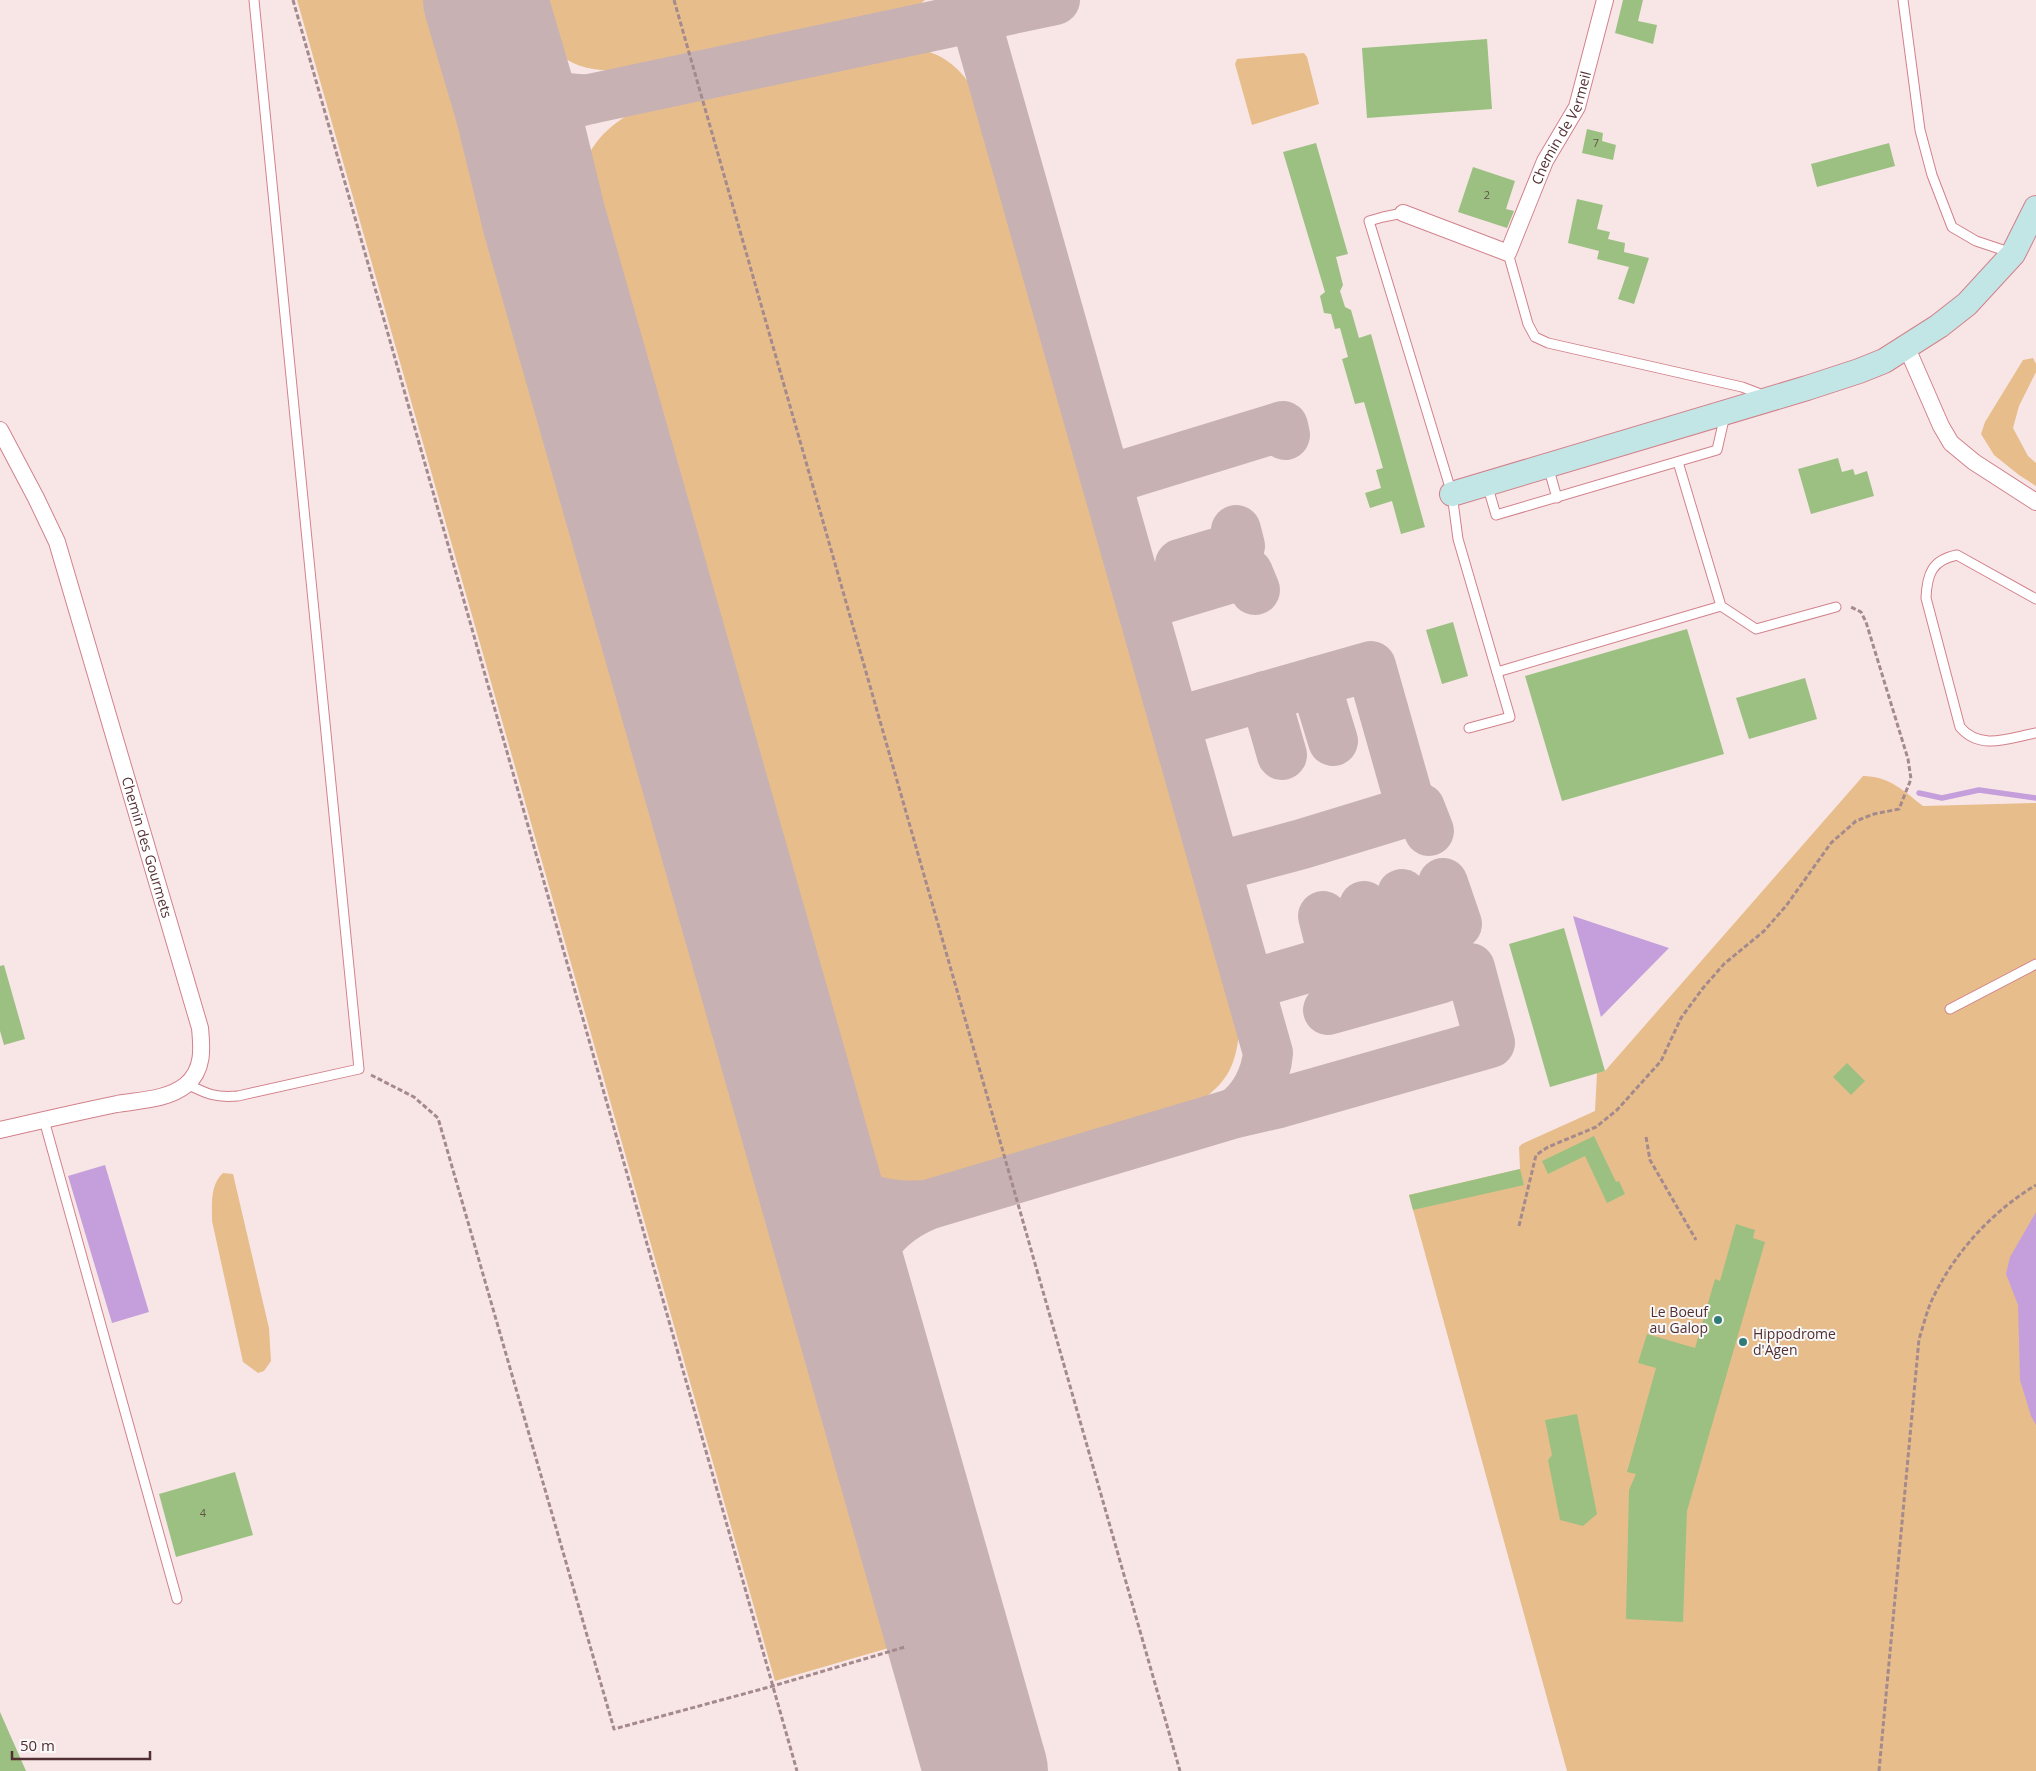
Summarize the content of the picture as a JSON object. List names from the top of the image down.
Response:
{
  "streets": {
    "street": ["Chemin de Vermeil", "Chemin des Gourmets"]
  },
  "places": ["Le Boeuf au Galop", "Hippodrome d'Agen"],
  "house_numbers": ["7", "2", "4"],
  "scale_bar": "50 m"
}
